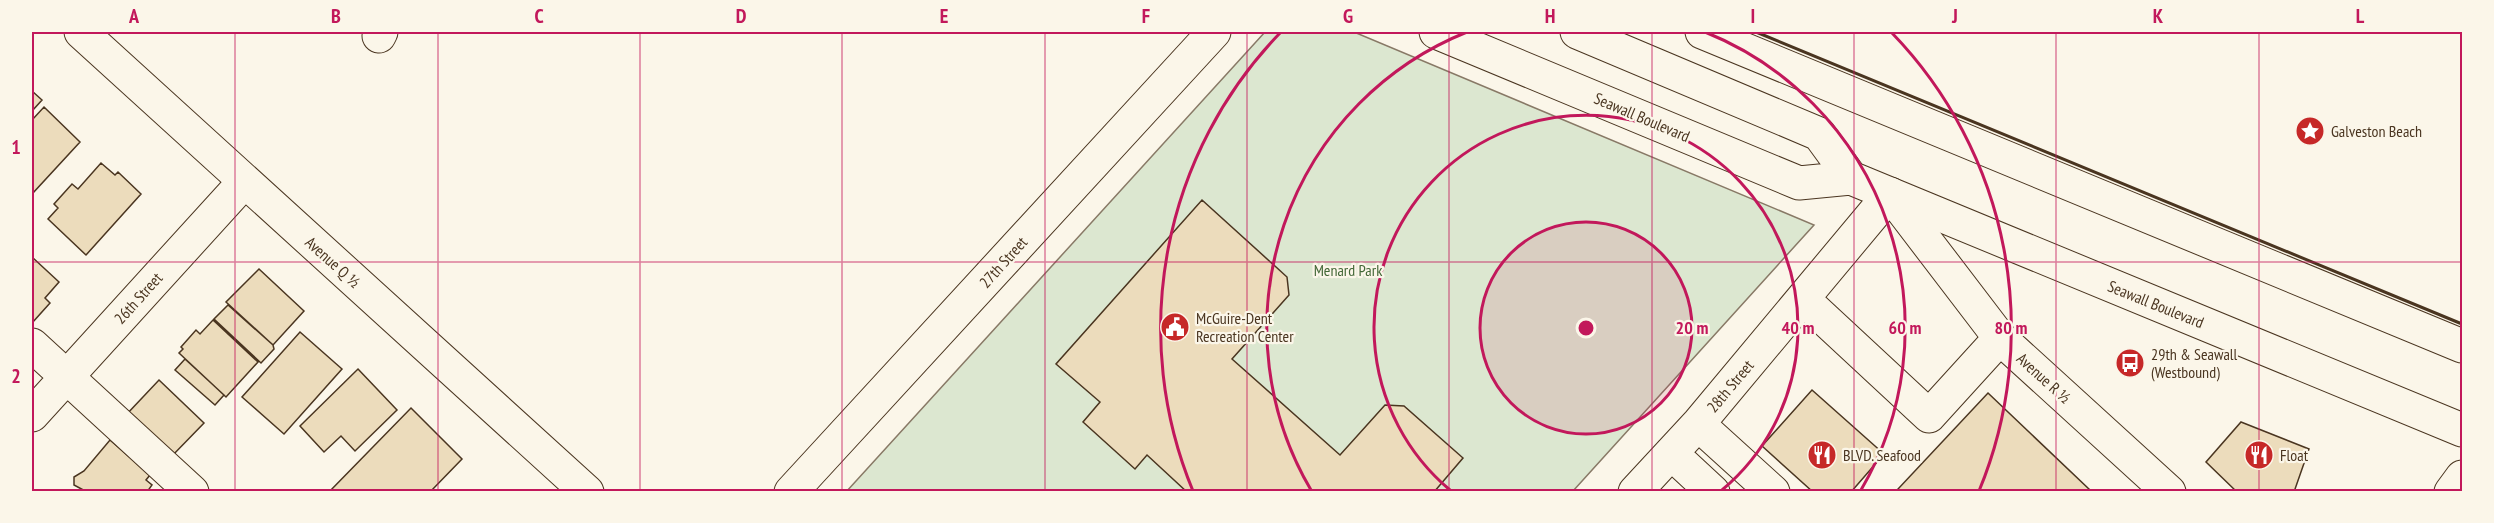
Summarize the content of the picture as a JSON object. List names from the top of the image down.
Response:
{
  "streets": {
    "street": [
      "Seawall Boulevard",
      "Avenue Q ½",
      "27th Street",
      "26th Street",
      "Avenue R ½",
      "28th Street"
    ]
  },
  "crossings": [
    ["Seawall Boulevard", "Avenue R ½"],
    ["Seawall Boulevard", "28th Street"],
    ["Avenue Q ½", "26th Street"],
    ["Avenue R ½", "28th Street"]
  ],
  "parks": ["Menard Park"],
  "places": {
    "place": ["Galveston Beach"],
    "public building": ["McGuire-Dent Recreation Center"],
    "bus stop": ["29th & Seawall (Westbound)"],
    "restaurant": ["BLVD. Seafood", "Float"]
  },
  "grid": {
    "columns": [
      "A",
      "B",
      "C",
      "D",
      "E",
      "F",
      "G",
      "H",
      "I",
      "J",
      "K",
      "L"
    ],
    "rows": ["1", "2"]
  },
  "rings": [
    "20 m",
    "40 m",
    "60 m",
    "80 m"
  ]
}
